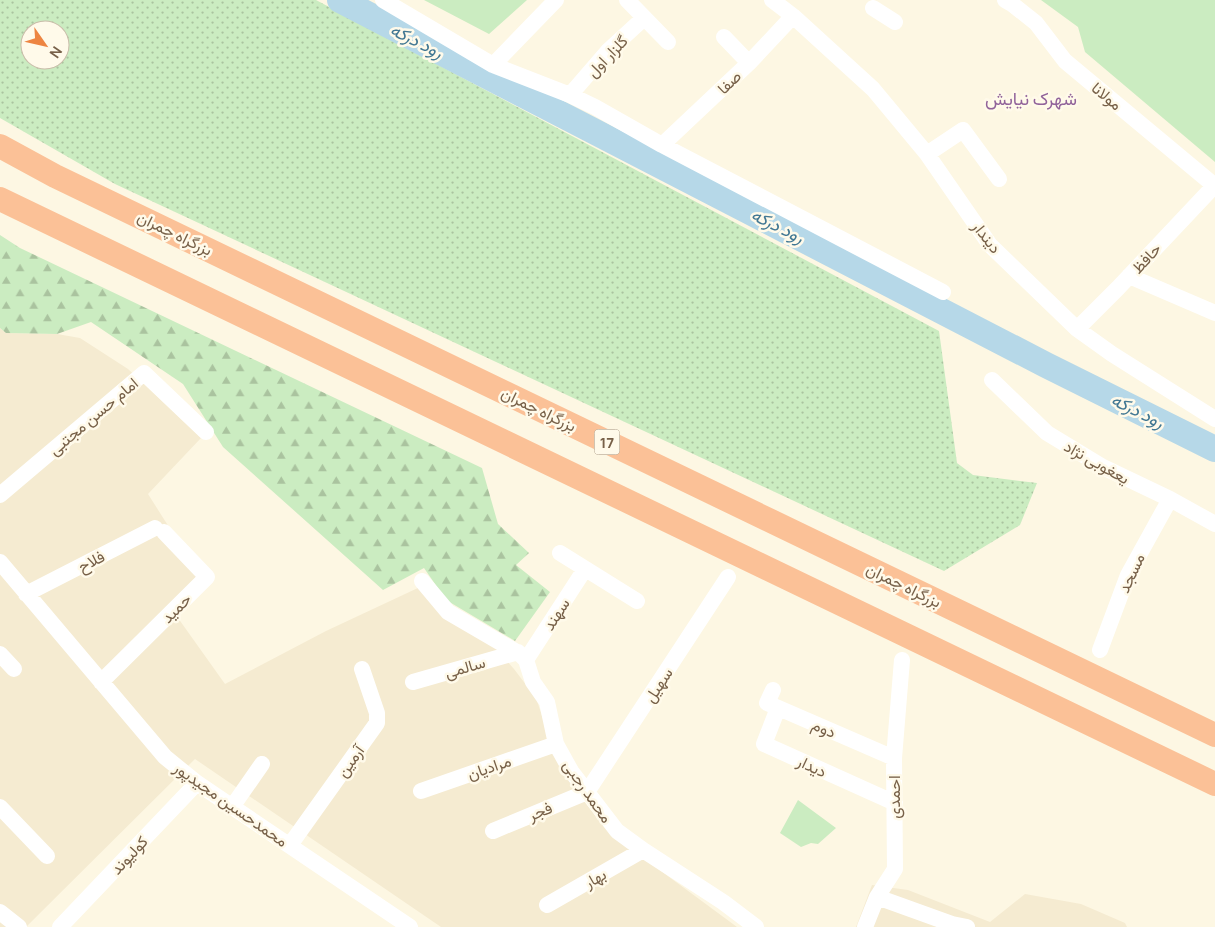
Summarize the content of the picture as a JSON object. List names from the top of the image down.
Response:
{
  "streets": {
    "highway": ["بزرگراه چمران", "17"],
    "street": [
      "گلزار اول",
      "صفا",
      "مولانا",
      "دیندار",
      "حافظ",
      "امام حسن مجتبی",
      "یعغوبی نژاد",
      "فلاح",
      "مسجد",
      "حمید",
      "سهند",
      "سالمی",
      "سهیل",
      "دوم",
      "آرمین",
      "دیدار",
      "مرادیان",
      "محمد رجبی",
      "احمدی",
      "محمدحسین مجیدپور",
      "فجر",
      "کولیوند",
      "بهار"
    ]
  },
  "crossings": [
    ["صفا", "دیندار"],
    ["مولانا", "حافظ"],
    ["دیندار", "حافظ"],
    ["یعغوبی نژاد", "مسجد"],
    ["فلاح", "حمید"],
    ["فلاح", "محمدحسین مجیدپور"],
    ["حمید", "محمدحسین مجیدپور"],
    ["سهند", "سالمی"],
    ["سهند", "محمد رجبی"],
    ["سالمی", "محمد رجبی"],
    ["سهیل", "محمد رجبی"],
    ["سهیل", "فجر"],
    ["دوم", "دیدار"],
    ["دوم", "احمدی"],
    ["آرمین", "محمدحسین مجیدپور"],
    ["دیدار", "احمدی"],
    ["مرادیان", "محمد رجبی"],
    ["محمد رجبی", "فجر"],
    ["محمد رجبی", "بهار"],
    ["محمدحسین مجیدپور", "کولیوند"]
  ],
  "districts": ["شهرک نیایش"],
  "water": ["رود درکه"],
  "north": "bottom right"
}
